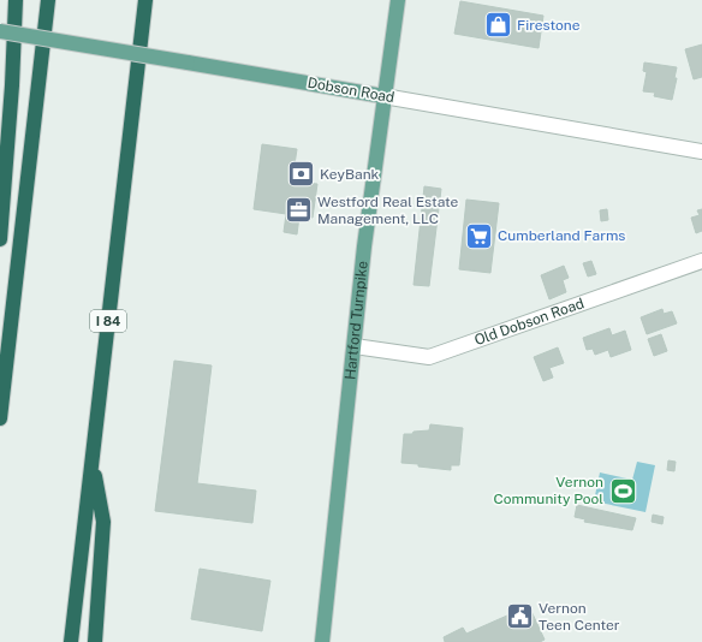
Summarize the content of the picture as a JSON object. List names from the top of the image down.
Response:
{
  "streets": {
    "highway": ["I 84"],
    "main road": ["Dobson Road", "Hartford Turnpike"],
    "street": ["Old Dobson Road"]
  },
  "crossings": [
    ["Dobson Road", "Hartford Turnpike"],
    ["Hartford Turnpike", "Old Dobson Road"]
  ],
  "places": {
    "shop": ["Firestone"],
    "bank": ["KeyBank"],
    "office": ["Westford Real Estate Management, LLC"],
    "supermarket": ["Cumberland Farms"],
    "sports": ["Vernon Community Pool"],
    "public building": ["Vernon Teen Center"]
  }
}
